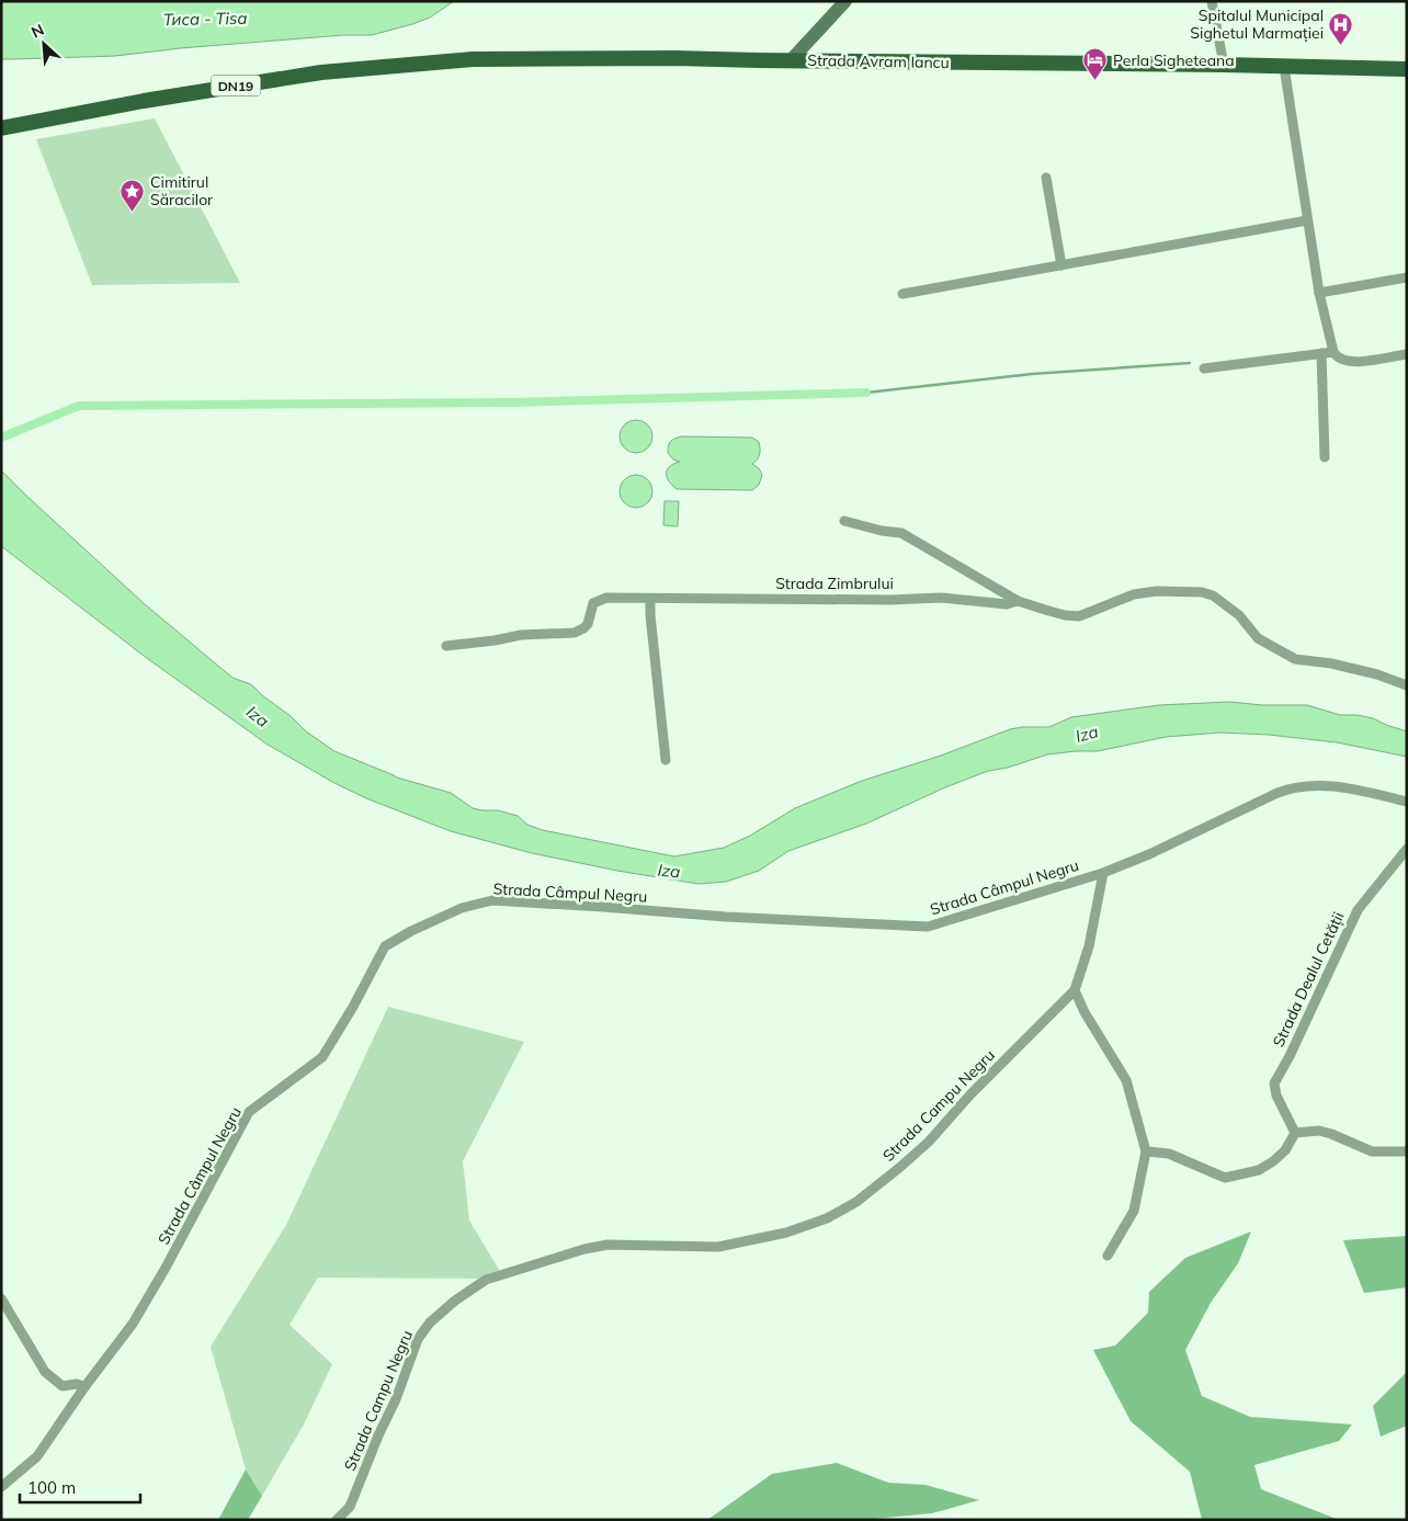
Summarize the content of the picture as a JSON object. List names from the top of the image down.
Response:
{
  "streets": {
    "main road": ["Strada Avram Iancu", "DN19"],
    "street": [
      "Strada Zimbrului",
      "Strada Câmpul Negru",
      "Strada Dealul Cetății",
      "Strada Campu Negru"
    ]
  },
  "crossings": [
    ["Strada Câmpul Negru", "Strada Campu Negru"]
  ],
  "water": ["Тиса - Tisa", "Iza"],
  "places": {
    "hospital": ["Spitalul Municipal Sighetul Marmației"],
    "hotel": ["Perla Sigheteana"],
    "place": ["Cimitirul Săracilor"]
  },
  "scale_bar": "100 m",
  "north": "top left"
}
